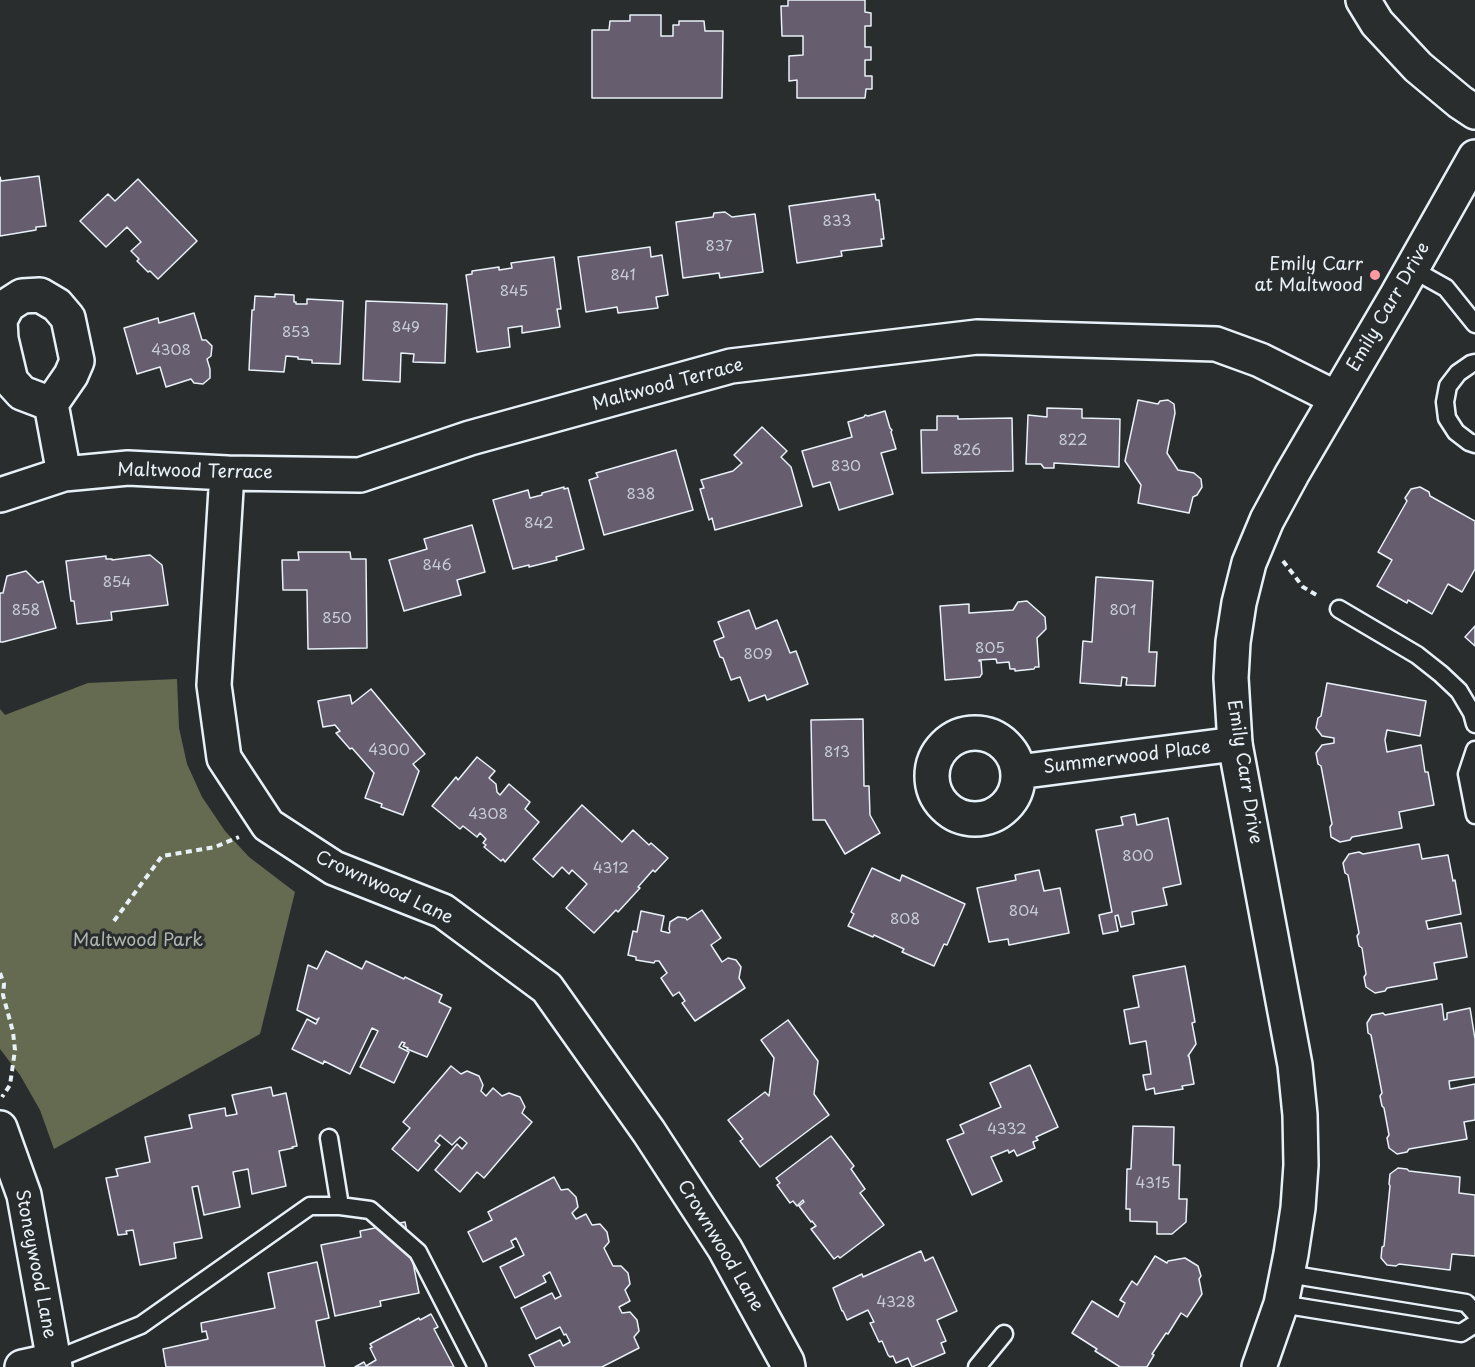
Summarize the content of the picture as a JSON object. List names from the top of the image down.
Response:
{
  "streets": {
    "street": [
      "Emily Carr Drive",
      "Maltwood Terrace",
      "Summerwood Place",
      "Crownwood Lane",
      "Stoneywood Lane"
    ]
  },
  "crossings": [
    ["Emily Carr Drive", "Maltwood Terrace"],
    ["Emily Carr Drive", "Summerwood Place"],
    ["Maltwood Terrace", "Crownwood Lane"]
  ],
  "parks": ["Maltwood Park"],
  "places": ["Emily Carr at Maltwood"],
  "house_numbers": [
    "833",
    "837",
    "841",
    "845",
    "849",
    "853",
    "4308",
    "822",
    "826",
    "830",
    "838",
    "842",
    "846",
    "854",
    "858",
    "801",
    "850",
    "805",
    "809",
    "4300",
    "813",
    "4308",
    "800",
    "4312",
    "804",
    "808",
    "4332",
    "4315",
    "4328"
  ]
}
